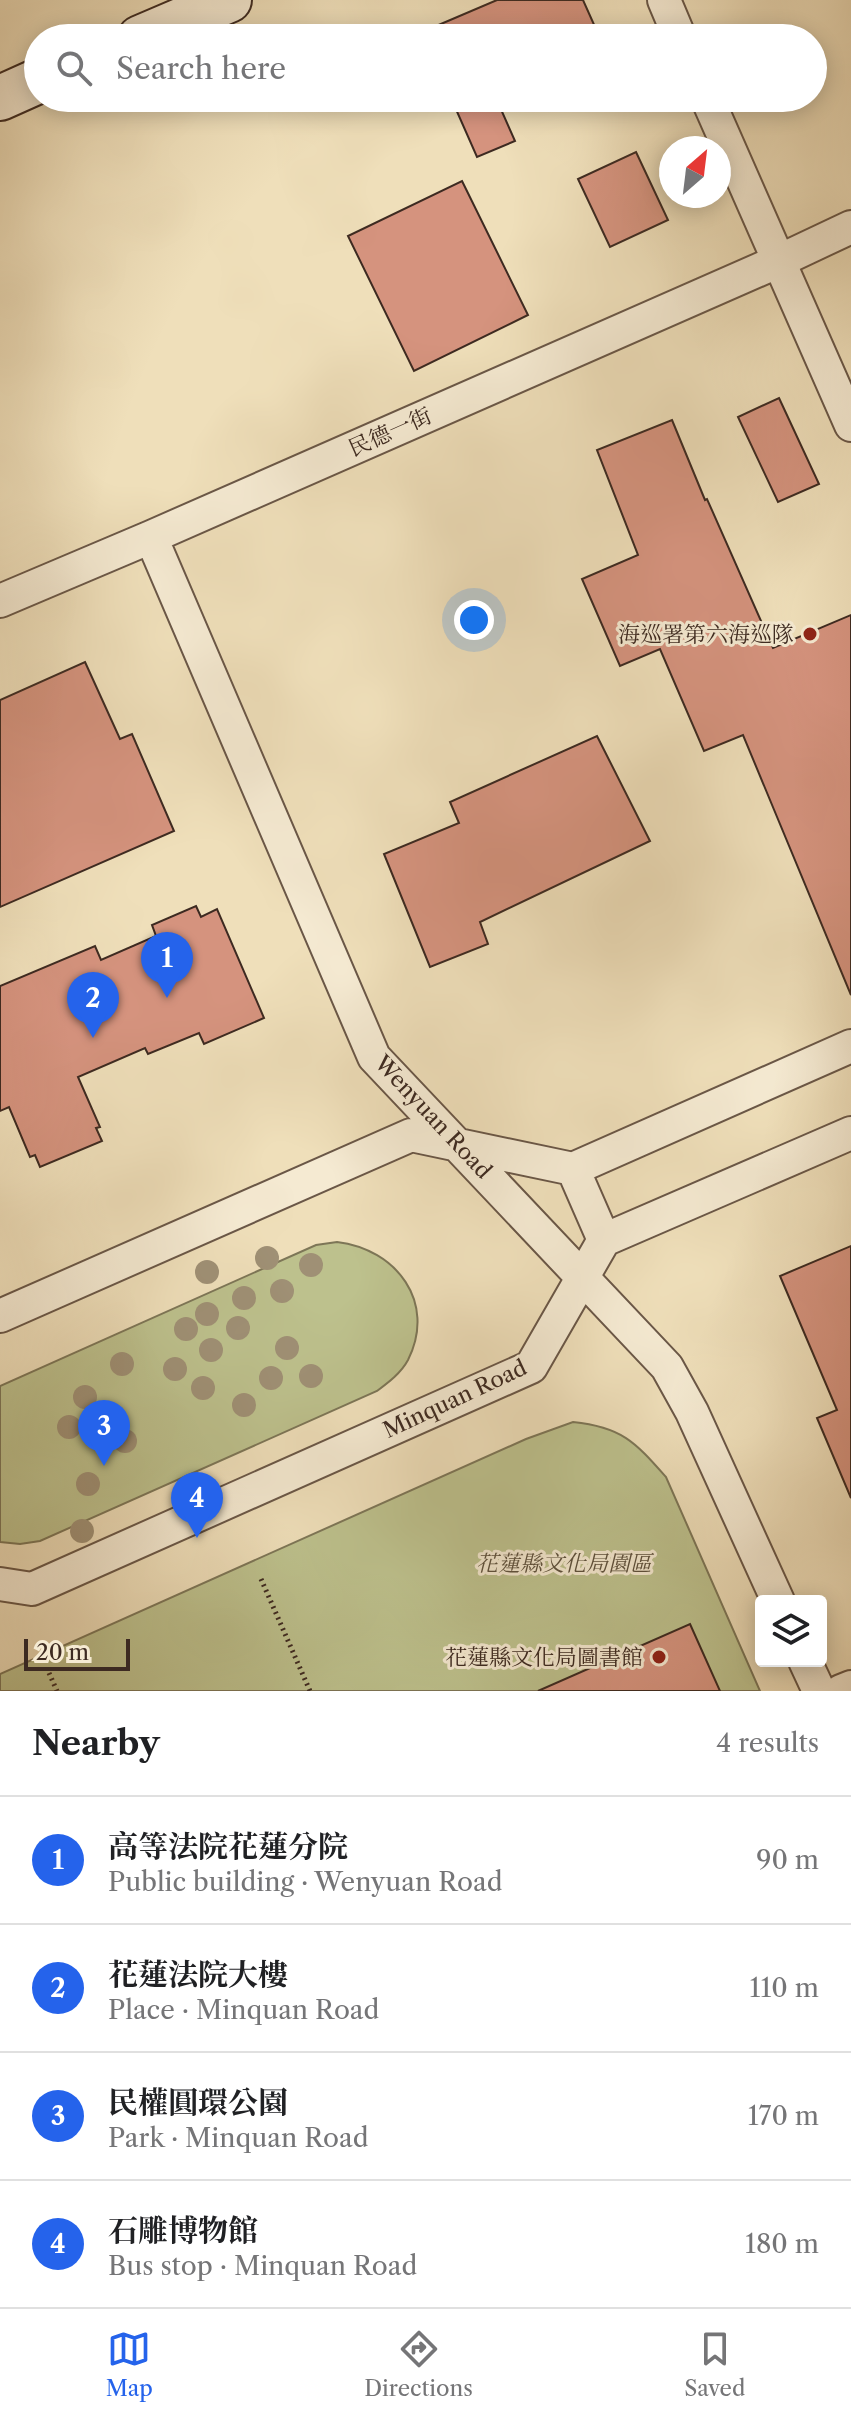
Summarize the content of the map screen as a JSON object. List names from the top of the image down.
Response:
{
  "streets": {
    "street": ["民德一街", "Wenyuan Road", "Minquan Road"]
  },
  "crossings": [
    ["民德一街", "Wenyuan Road"],
    ["Wenyuan Road", "Minquan Road"]
  ],
  "parks": ["花蓮縣文化局園區"],
  "places": ["海巡署第六海巡隊", "花蓮縣文化局圖書館"],
  "scale_bar": "20 m",
  "north": "top right",
  "page": {
    "search": "Search here",
    "pins": [
      "1",
      "2",
      "3",
      "4"
    ],
    "scale": "20 m",
    "heading": ["Nearby", "4 results"],
    "list": [
      {
        "mark": "1",
        "name": "高等法院花蓮分院",
        "note": "Public building · Wenyuan Road",
        "value": "90 m"
      },
      {
        "mark": "2",
        "name": "花蓮法院大樓",
        "note": "Place · Minquan Road",
        "value": "110 m"
      },
      {
        "mark": "3",
        "name": "民權圓環公園",
        "note": "Park · Minquan Road",
        "value": "170 m"
      },
      {
        "mark": "4",
        "name": "石雕博物館",
        "note": "Bus stop · Minquan Road",
        "value": "180 m"
      }
    ],
    "nav": ["Map", "Directions", "Saved"]
  }
}
